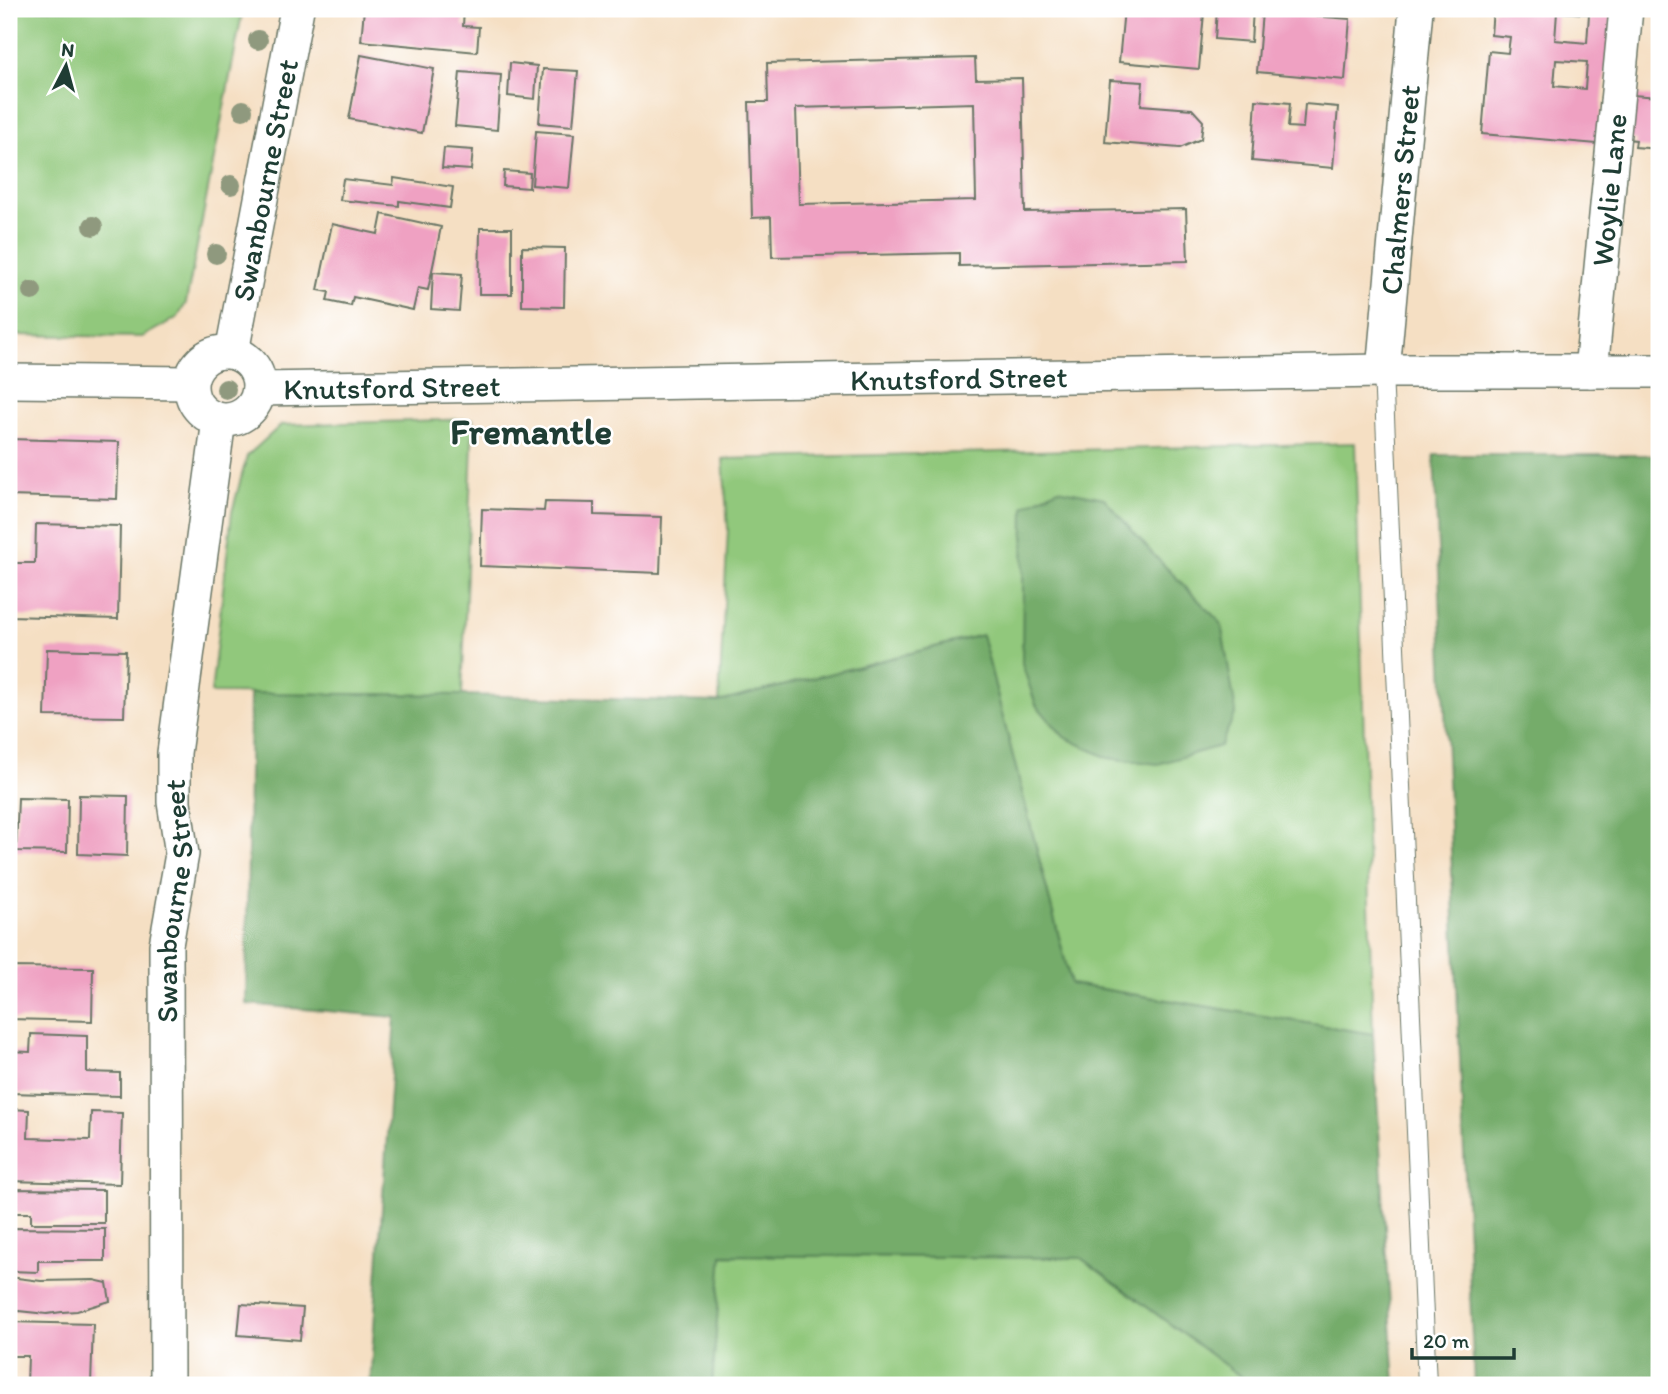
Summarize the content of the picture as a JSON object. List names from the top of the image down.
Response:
{
  "streets": {
    "street": [
      "Swanbourne Street",
      "Chalmers Street",
      "Woylie Lane",
      "Knutsford Street"
    ]
  },
  "crossings": [
    ["Swanbourne Street", "Knutsford Street"],
    ["Chalmers Street", "Knutsford Street"],
    ["Woylie Lane", "Knutsford Street"]
  ],
  "districts": ["Fremantle"],
  "scale_bar": "20 m",
  "north": "top"
}
